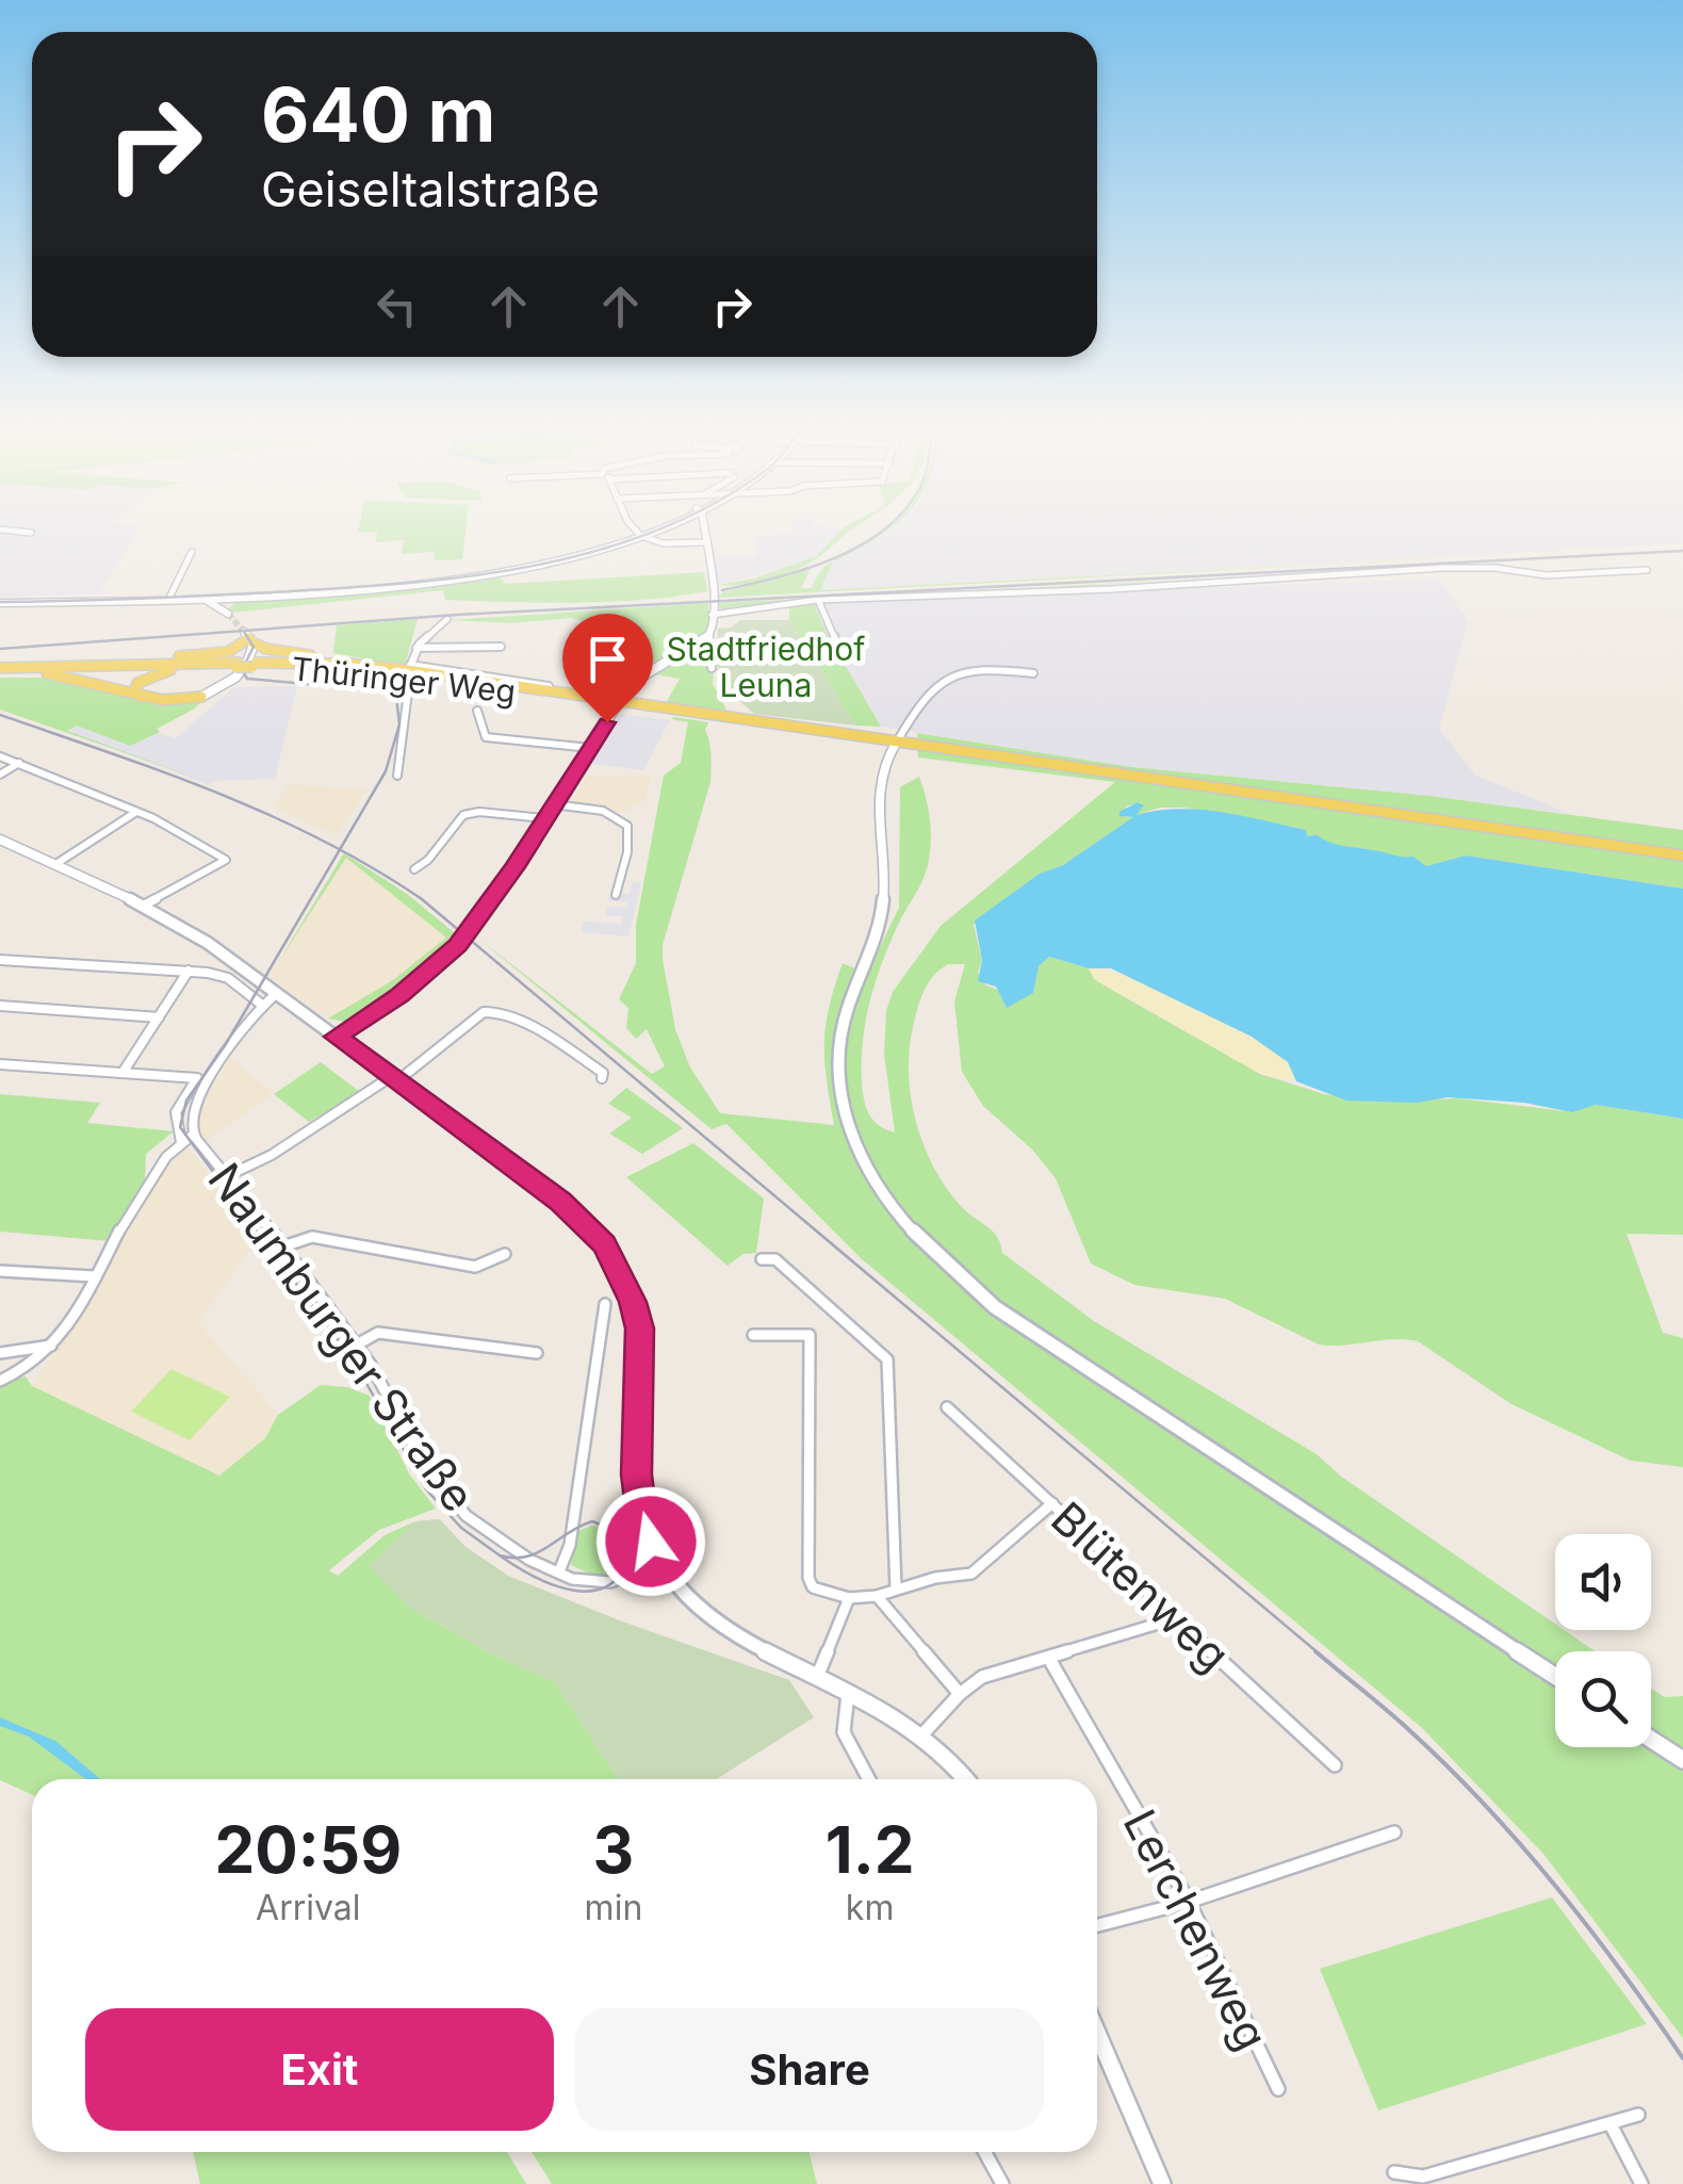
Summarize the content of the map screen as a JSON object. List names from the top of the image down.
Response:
{
  "streets": {
    "main road": ["Thüringer Weg"],
    "street": ["Naumburger Straße", "Blütenweg", "Lerchenweg"]
  },
  "parks": ["Stadtfriedhof Leuna"],
  "page": {
    "turn": ["640 m", "Geiseltalstraße"],
    "eta": [
      "20:59",
      "Arrival",
      "3",
      "min",
      "1.2",
      "km"
    ],
    "buttons": ["Exit", "Share"]
  }
}
